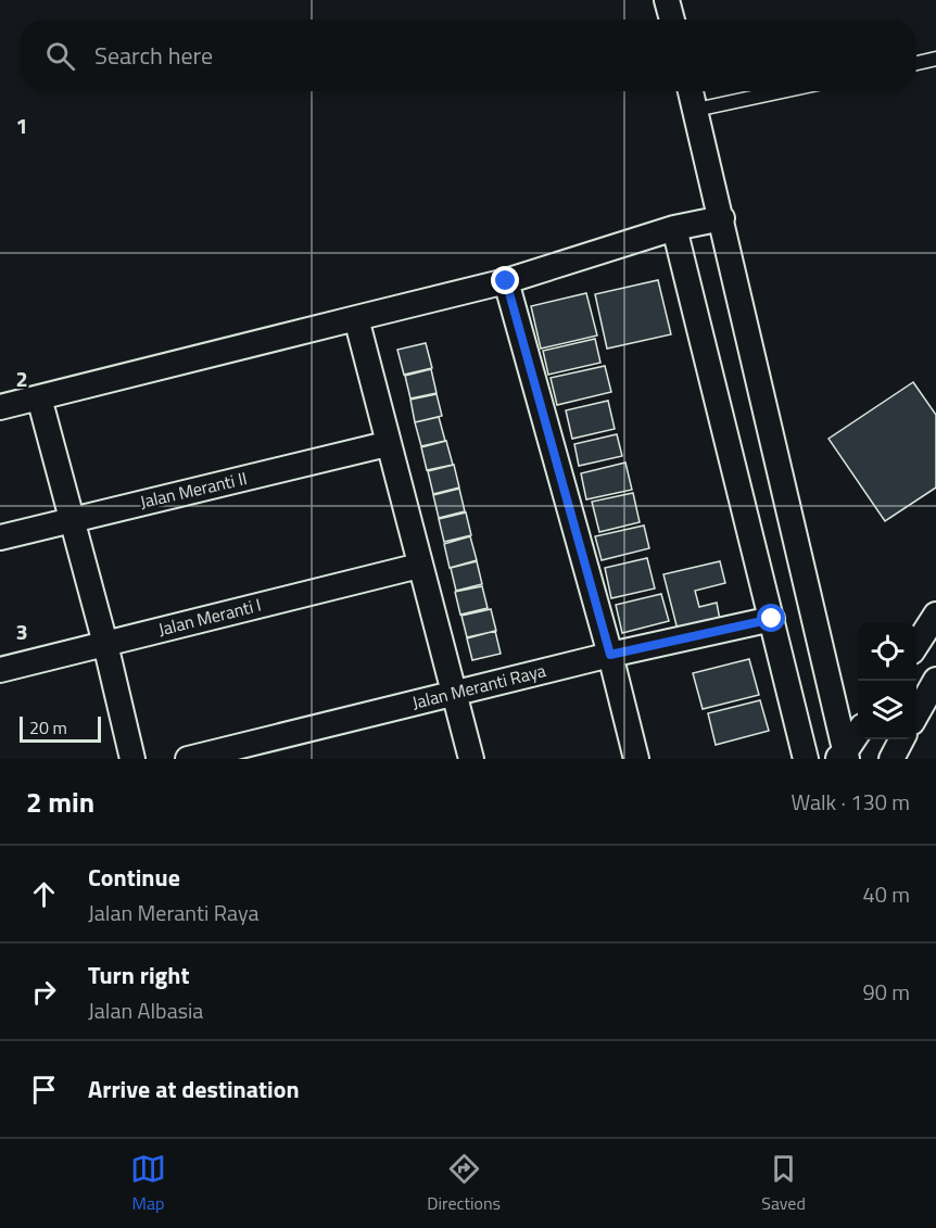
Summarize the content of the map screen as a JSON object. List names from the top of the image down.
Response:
{
  "streets": {
    "street": ["Jalan Meranti II", "Jalan Meranti I", "Jalan Meranti Raya"]
  },
  "scale_bar": "20 m",
  "page": {
    "search": "Search here",
    "scale": "20 m",
    "heading": ["2 min", "Walk · 130 m"],
    "list": [
      ["Continue", "Jalan Meranti Raya", "40 m"],
      ["Turn right", "Jalan Albasia", "90 m"],
      "Arrive at destination"
    ],
    "nav": ["Map", "Directions", "Saved"]
  },
  "grid": {
    "rows": ["1", "2", "3"]
  }
}
